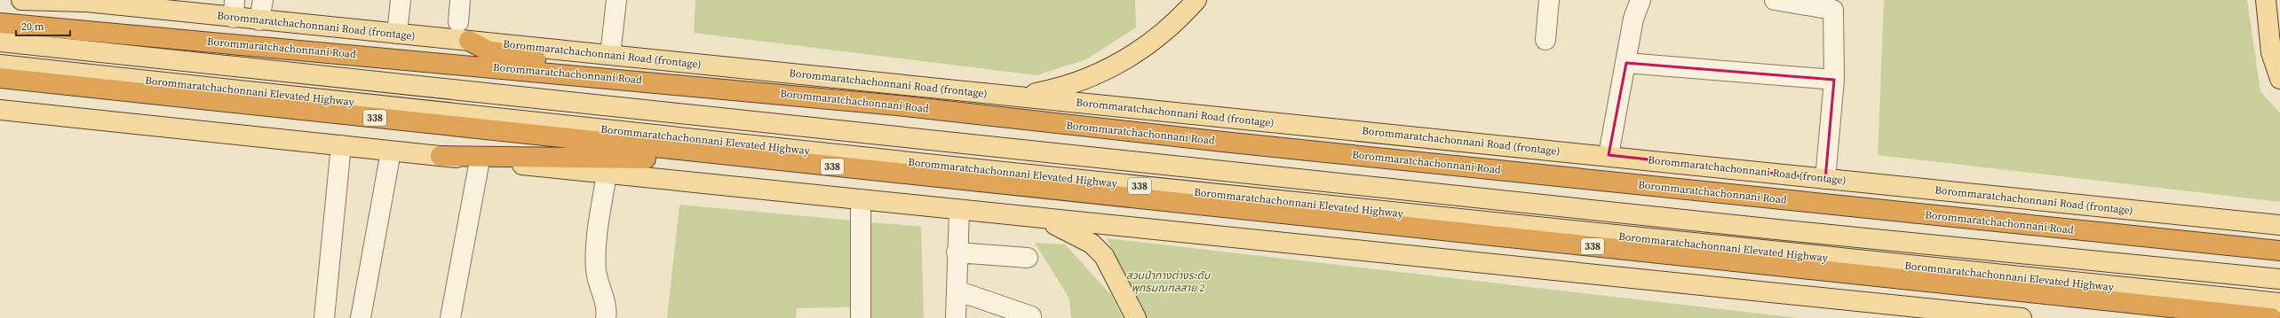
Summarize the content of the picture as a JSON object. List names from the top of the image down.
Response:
{
  "streets": {
    "highway": ["Borommaratchachonnani Road", "338"],
    "main road": ["Borommaratchachonnani Road (frontage)", "Borommaratchachonnani Elevated Highway"]
  },
  "parks": ["สวนป่าทางต่างระดับ พุทธมณฑลสาย 2"],
  "scale_bar": "20 m"
}
